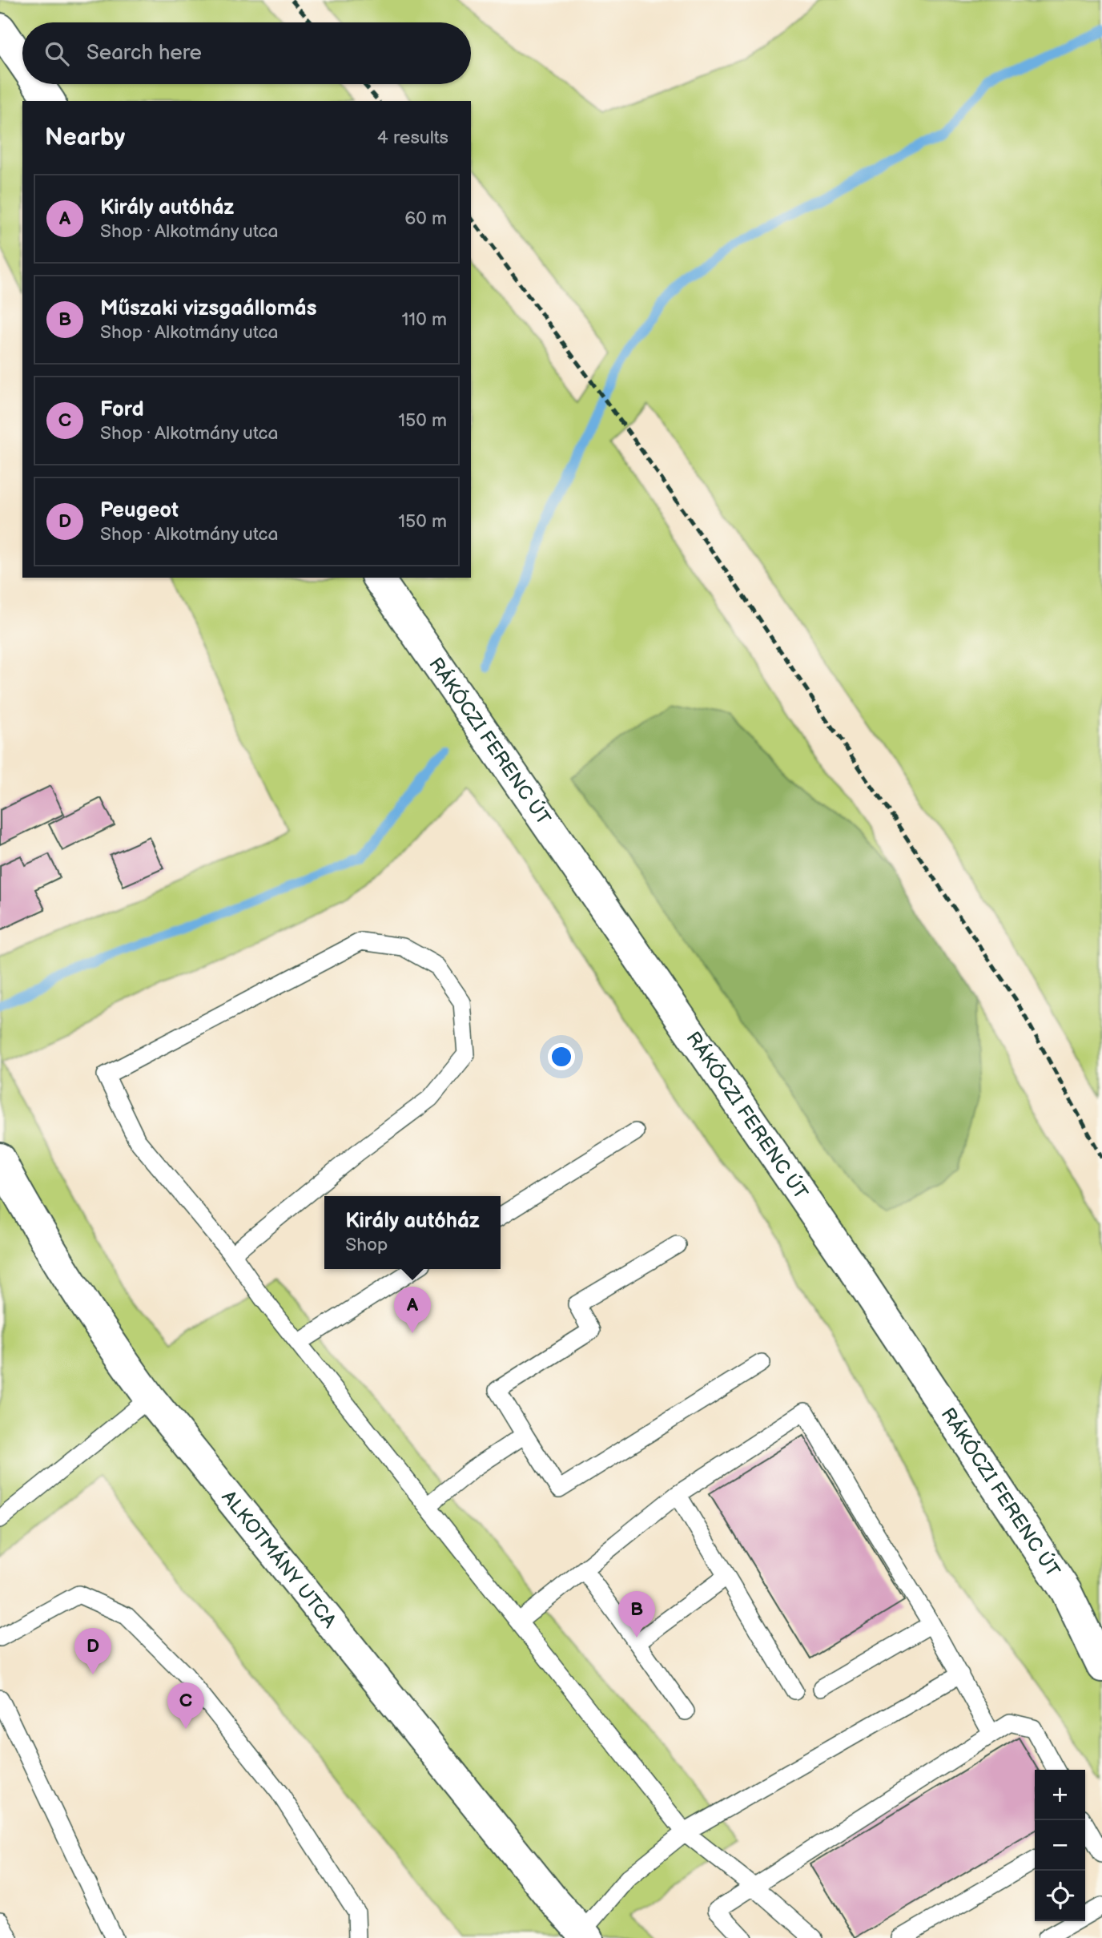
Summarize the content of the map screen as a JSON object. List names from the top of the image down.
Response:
{
  "streets": {
    "main road": ["RÁKÓCZI FERENC ÚT", "ALKOTMÁNY UTCA"]
  },
  "page": {
    "search": "Search here",
    "heading": ["Nearby", "4 results"],
    "list": [
      {
        "mark": "A",
        "name": "Király autóház",
        "note": "Shop · Alkotmány utca",
        "value": "60 m"
      },
      {
        "mark": "B",
        "name": "Műszaki vizsgaállomás",
        "note": "Shop · Alkotmány utca",
        "value": "110 m"
      },
      {
        "mark": "C",
        "name": "Ford",
        "note": "Shop · Alkotmány utca",
        "value": "150 m"
      },
      {
        "mark": "D",
        "name": "Peugeot",
        "note": "Shop · Alkotmány utca",
        "value": "150 m"
      }
    ],
    "popup": ["Király autóház", "Shop"],
    "pins": [
      "A",
      "B",
      "D",
      "C"
    ],
    "map_buttons": ["+", "−"]
  }
}
